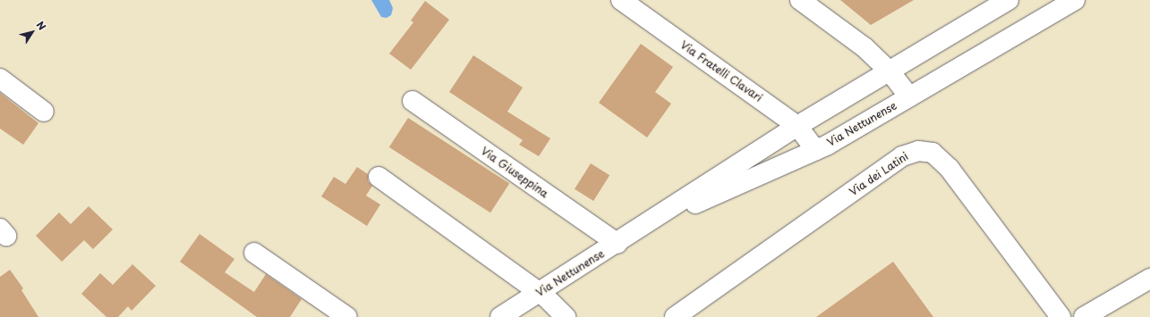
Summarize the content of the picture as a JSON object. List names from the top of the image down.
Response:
{
  "streets": {
    "street": [
      "Via Fratelli Clavari",
      "Via Nettunense",
      "Via Giuseppina",
      "Via dei Latini"
    ]
  },
  "crossings": [
    ["Via Fratelli Clavari", "Via Nettunense"],
    ["Via Nettunense", "Via Giuseppina"]
  ],
  "north": "top right"
}
